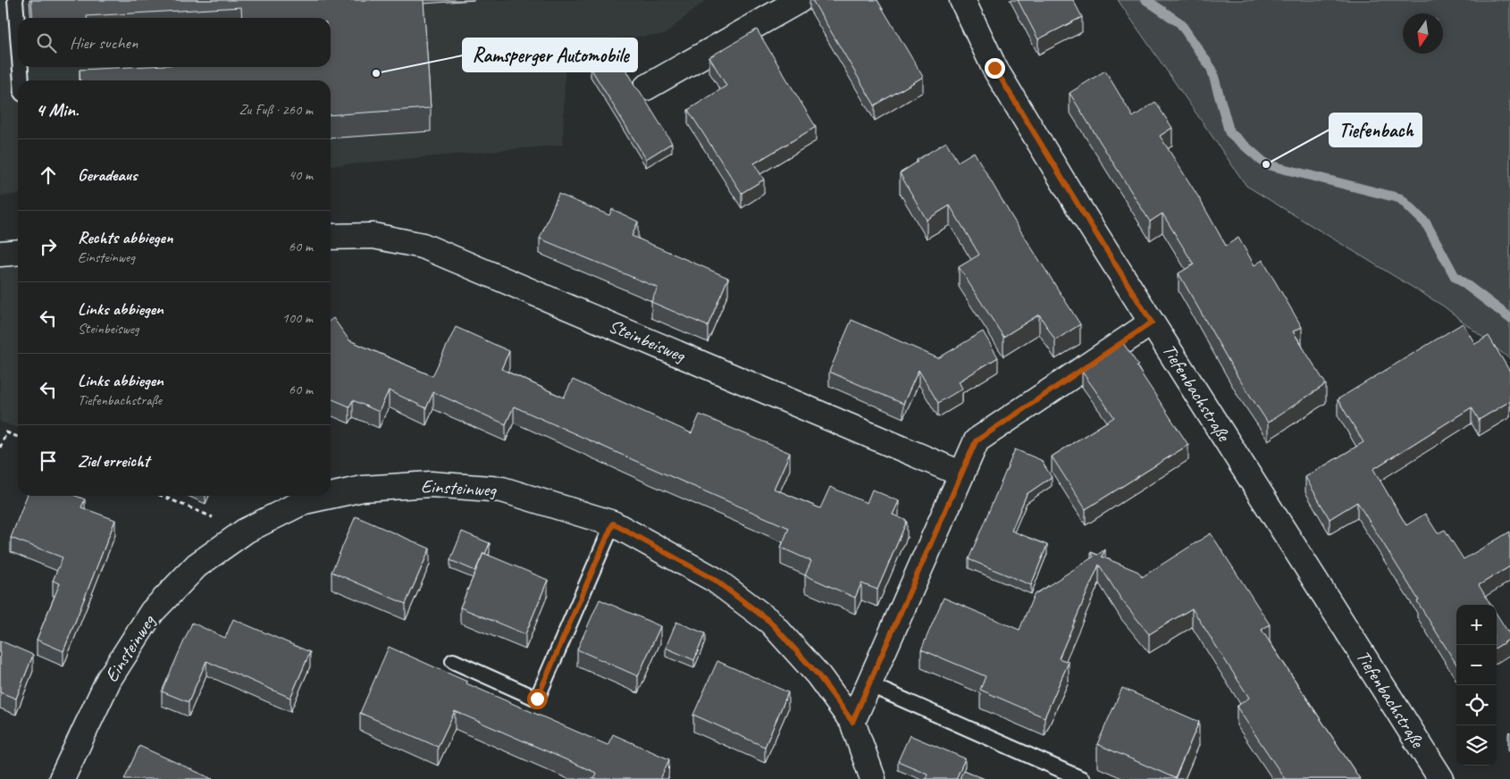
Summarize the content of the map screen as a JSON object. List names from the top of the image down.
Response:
{
  "streets": {
    "street": ["Steinbeisweg", "Tiefenbachstraße", "Einsteinweg"]
  },
  "places": ["Ramsperger Automobile", "Tiefenbach"],
  "north": "bottom",
  "page": {
    "search": "Hier suchen",
    "heading": ["4 Min.", "Zu Fuß · 260 m"],
    "list": [
      ["Geradeaus", "40 m"],
      ["Rechts abbiegen", "Einsteinweg", "60 m"],
      ["Links abbiegen", "Steinbeisweg", "100 m"],
      ["Links abbiegen", "Tiefenbachstraße", "60 m"],
      "Ziel erreicht"
    ],
    "map_buttons": ["+", "−"]
  }
}
